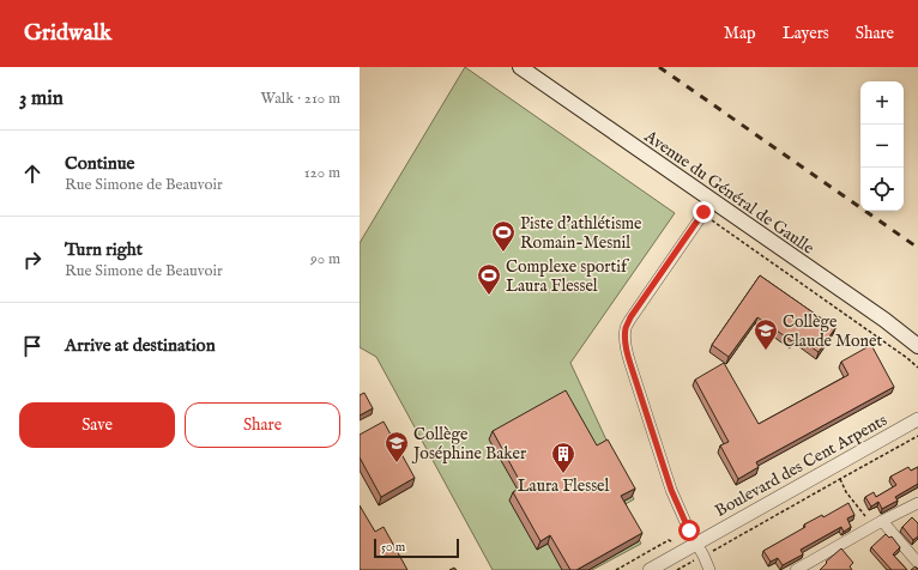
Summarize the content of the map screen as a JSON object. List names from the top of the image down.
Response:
{
  "streets": {
    "main road": ["Avenue du Général de Gaulle"],
    "street": ["Boulevard des Cent Arpents"]
  },
  "places": {
    "sports": ["Piste d’athlétisme Romain-Mesnil", "Complexe sportif Laura Flessel"],
    "school or university": ["Collège Claude Monet", "Collège Joséphine Baker"],
    "building": ["Laura Flessel"]
  },
  "scale_bar": "50 m",
  "page": {
    "header": "Gridwalk",
    "nav": ["Map", "Layers", "Share"],
    "heading": ["3 min", "Walk · 210 m"],
    "map_buttons": ["+", "−"],
    "list": [
      ["Continue", "Rue Simone de Beauvoir", "120 m"],
      ["Turn right", "Rue Simone de Beauvoir", "90 m"],
      "Arrive at destination"
    ],
    "buttons": ["Save", "Share"],
    "scale": "50 m"
  }
}
